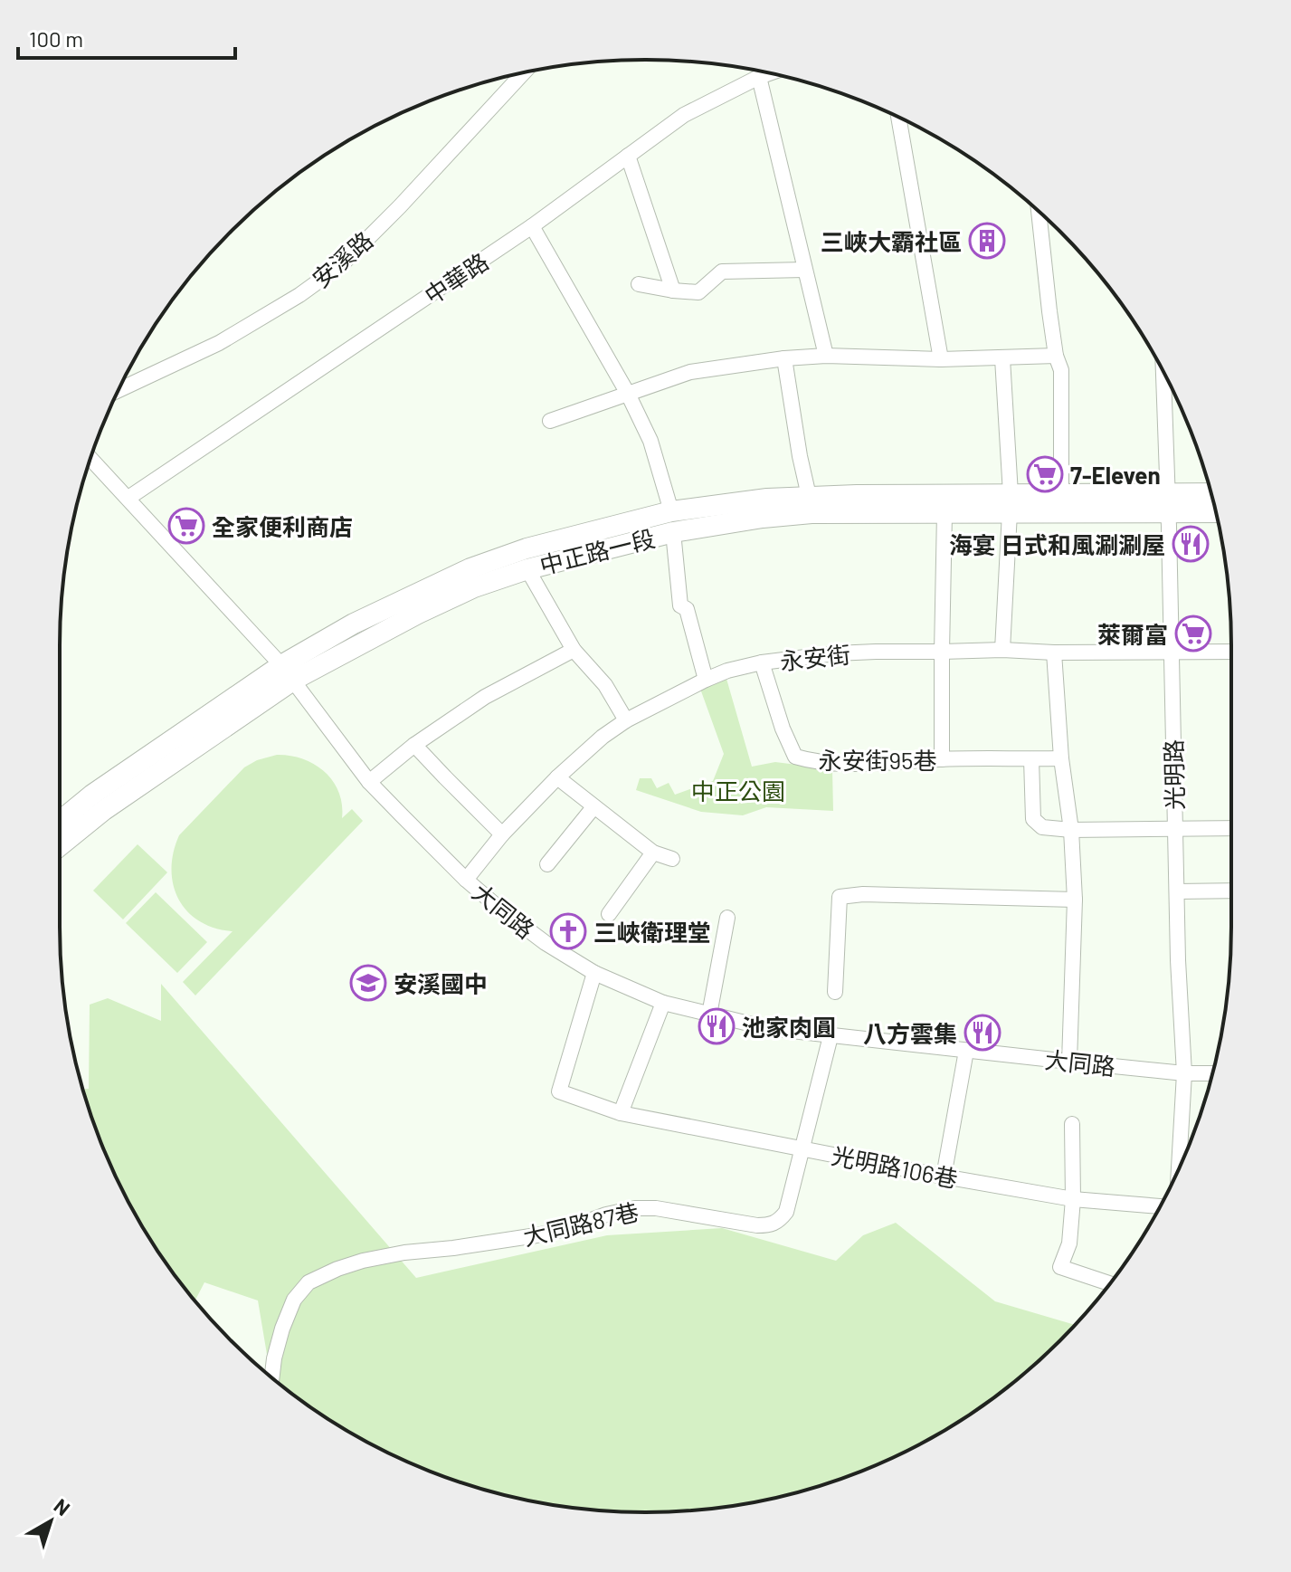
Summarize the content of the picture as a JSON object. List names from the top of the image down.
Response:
{
  "streets": {
    "main road": ["中正路一段"],
    "street": [
      "安溪路",
      "中華路",
      "永安街",
      "永安街95巷",
      "光明路",
      "大同路",
      "光明路106巷",
      "大同路87巷"
    ]
  },
  "crossings": [
    ["中華路", "大同路"],
    ["中正路一段", "光明路"],
    ["中正路一段", "大同路"],
    ["永安街", "永安街95巷"],
    ["永安街", "光明路"],
    ["永安街", "大同路"],
    ["光明路", "大同路"],
    ["大同路", "光明路106巷"],
    ["大同路", "大同路87巷"],
    ["光明路106巷", "大同路87巷"]
  ],
  "parks": ["中正公園"],
  "places": {
    "building": ["三峽大霸社區"],
    "supermarket": ["7-Eleven", "全家便利商店", "萊爾富"],
    "restaurant": ["海宴 日式和風涮涮屋", "池家肉圓", "八方雲集"],
    "church": ["三峽衛理堂"],
    "school or university": ["安溪國中"]
  },
  "scale_bar": "100 m",
  "north": "top right"
}
